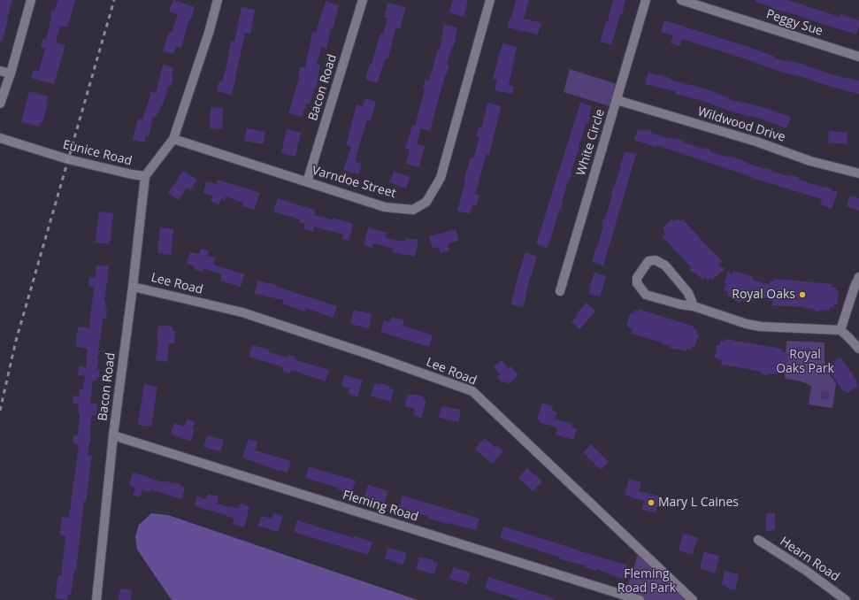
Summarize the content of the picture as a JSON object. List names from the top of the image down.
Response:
{
  "streets": {
    "street": [
      "Peggy Sue",
      "Bacon Road",
      "Wildwood Drive",
      "White Circle",
      "Eunice Road",
      "Varndoe Street",
      "Lee Road",
      "Fleming Road",
      "Hearn Road"
    ]
  },
  "crossings": [
    ["Bacon Road", "Eunice Road"],
    ["Bacon Road", "Varndoe Street"],
    ["Bacon Road", "Lee Road"],
    ["Bacon Road", "Fleming Road"],
    ["Wildwood Drive", "White Circle"],
    ["Eunice Road", "Varndoe Street"]
  ],
  "parks": ["Royal Oaks Park", "Fleming Road Park"],
  "places": ["Royal Oaks", "Mary L Caines"]
}
